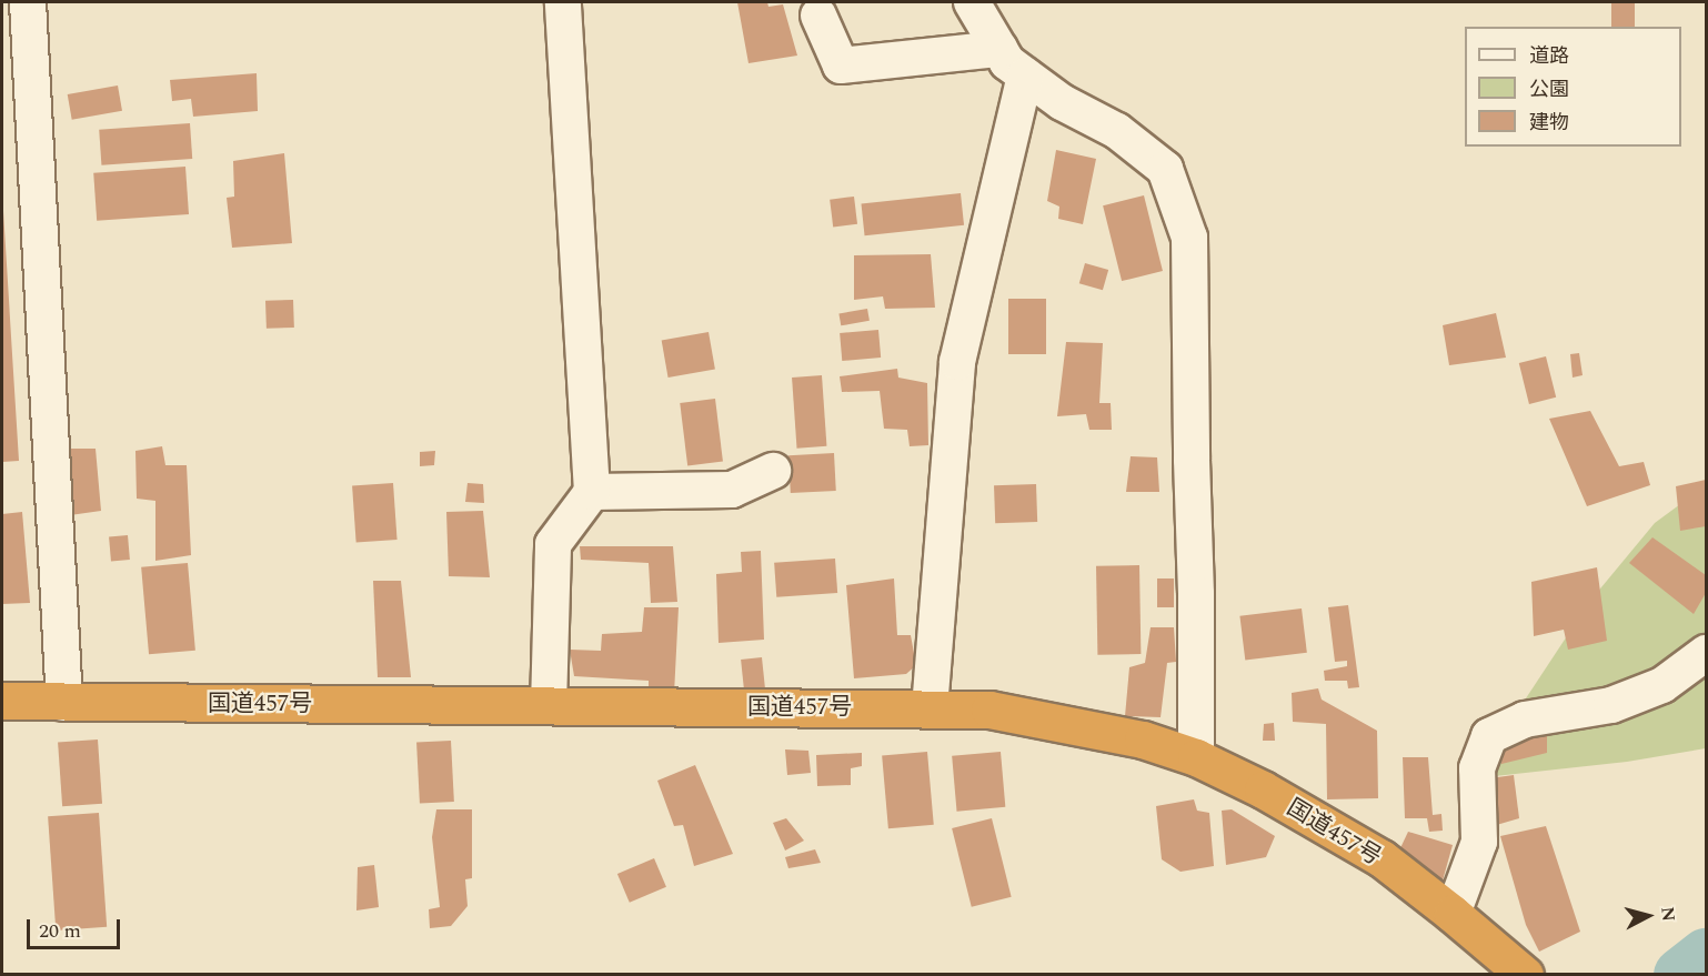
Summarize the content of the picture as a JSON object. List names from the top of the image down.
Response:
{
  "streets": {
    "highway": ["国道457号"]
  },
  "legend": ["道路", "公園", "建物"],
  "scale_bar": "20 m",
  "north": "right"
}
